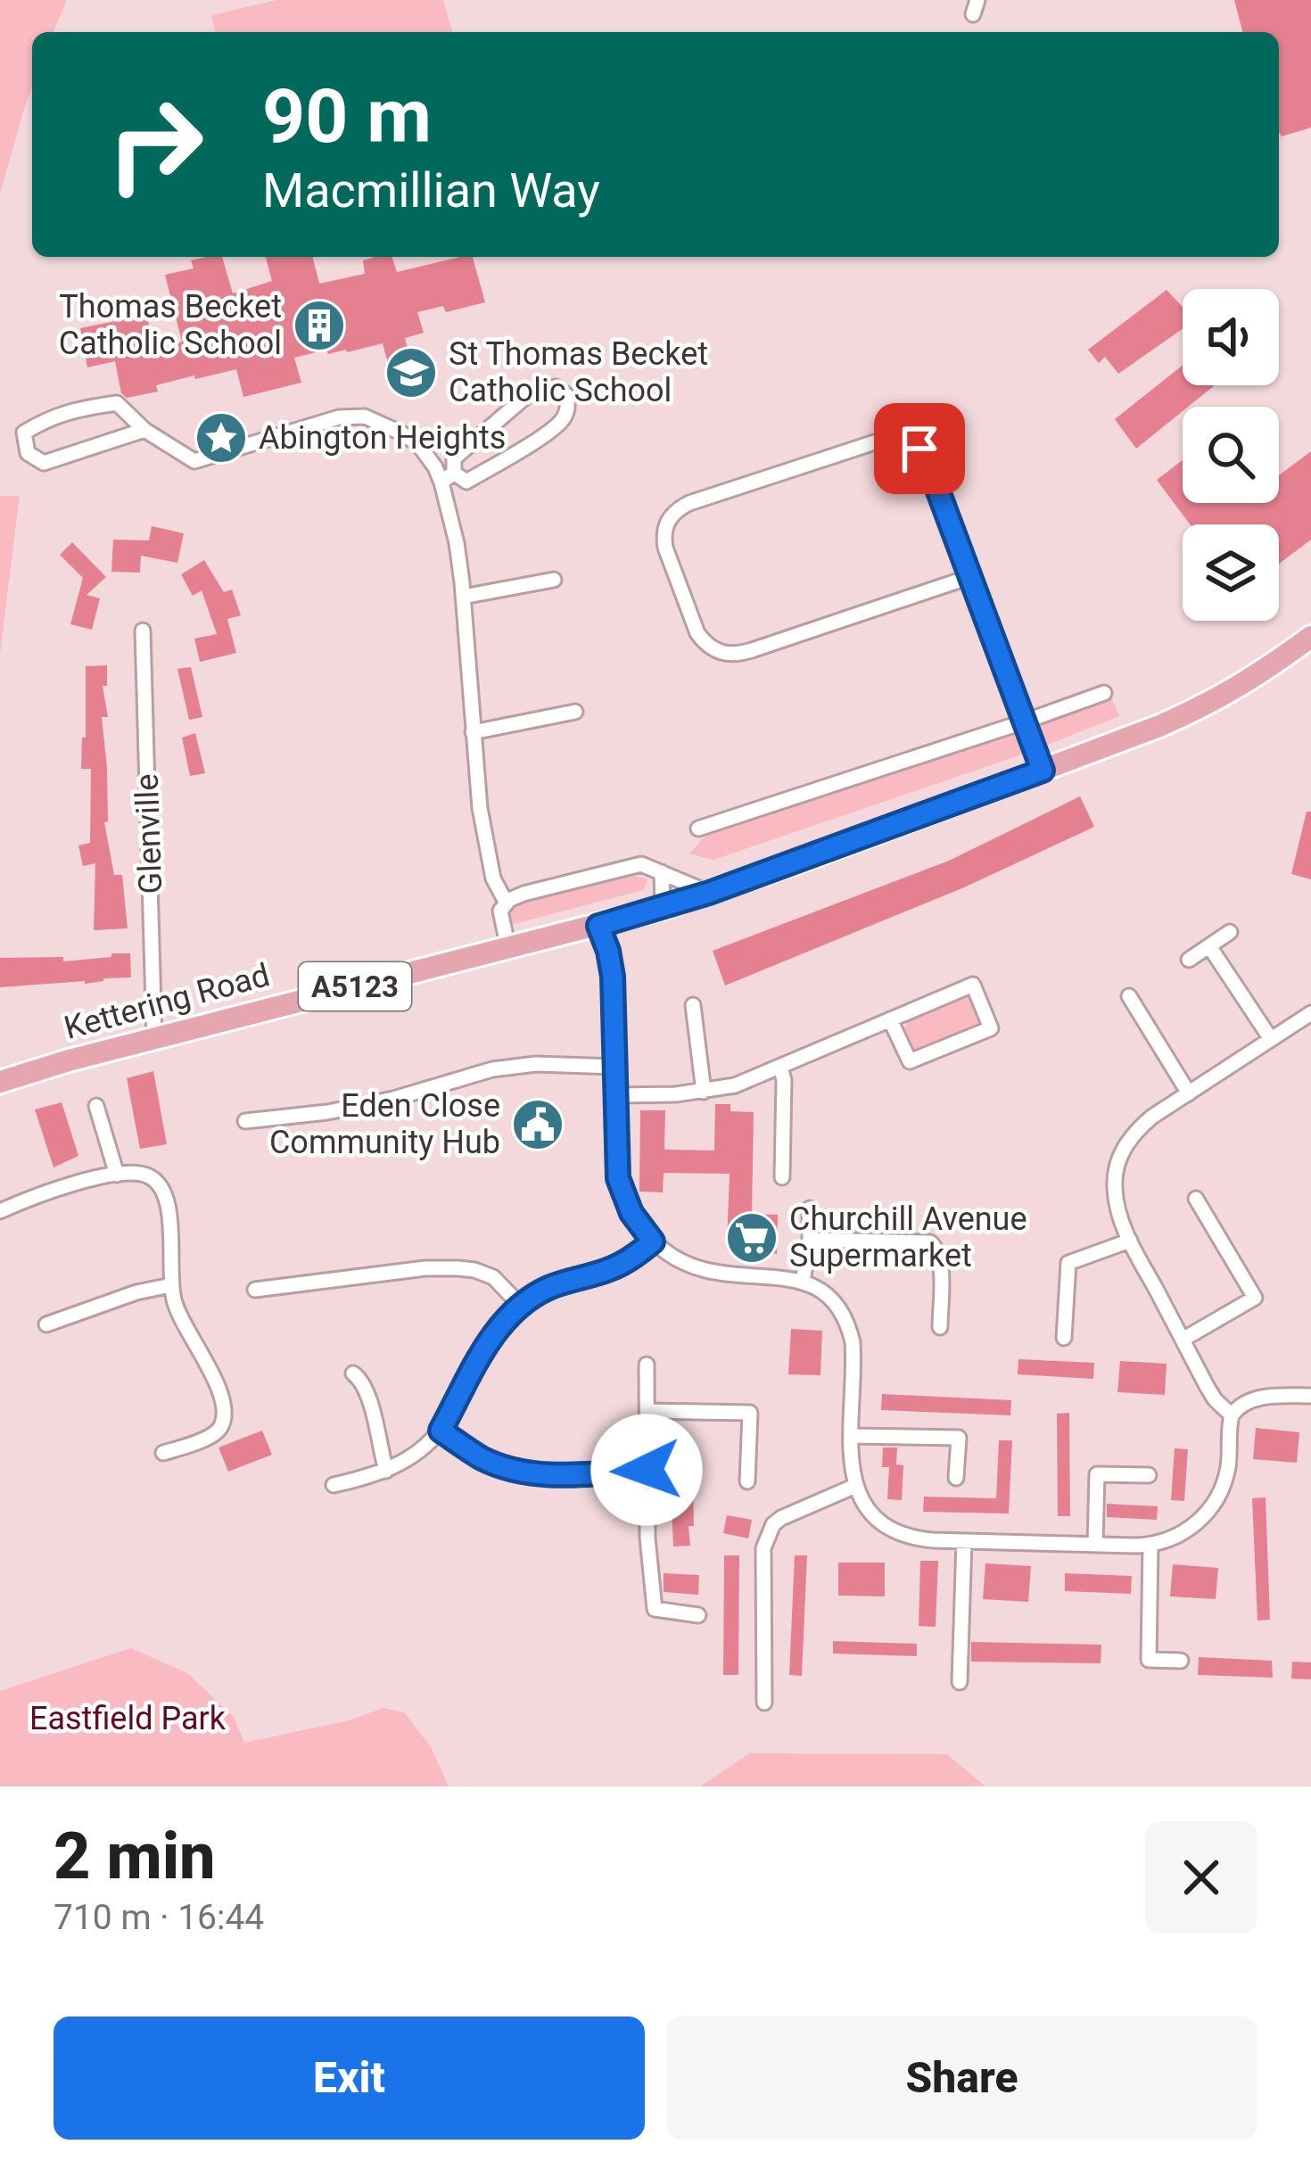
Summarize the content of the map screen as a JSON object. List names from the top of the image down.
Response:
{
  "streets": {
    "main road": ["A5123", "Kettering Road"],
    "street": ["Glenville"]
  },
  "crossings": [
    ["Glenville", "Kettering Road"]
  ],
  "parks": ["Eastfield Park"],
  "places": {
    "building": ["Thomas Becket Catholic School"],
    "school or university": ["St Thomas Becket Catholic School"],
    "place": ["Abington Heights"],
    "public building": ["Eden Close Community Hub"],
    "supermarket": ["Churchill Avenue Supermarket"]
  },
  "page": {
    "turn": ["90 m", "Macmillian Way"],
    "heading": ["2 min", "710 m · 16:44"],
    "buttons": ["Exit", "Share"]
  }
}
